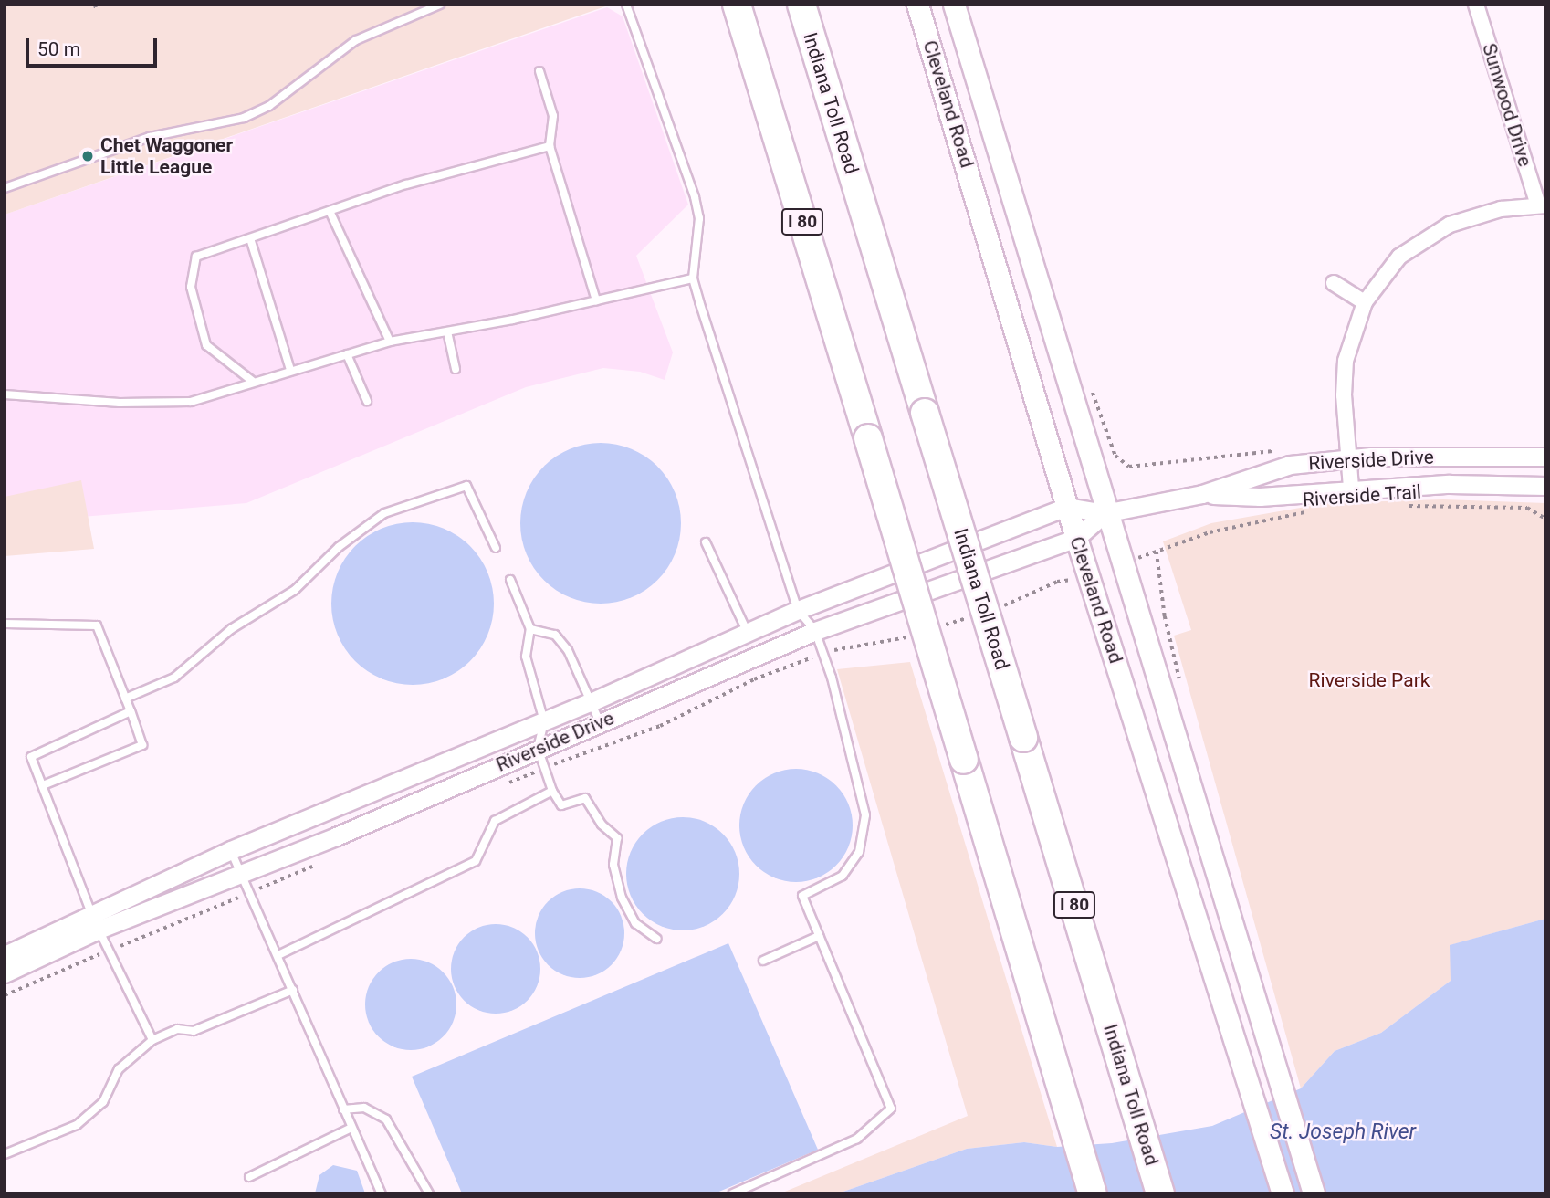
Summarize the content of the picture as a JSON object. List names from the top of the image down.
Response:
{
  "streets": {
    "highway": ["Indiana Toll Road", "I 80"],
    "main road": ["Cleveland Road"],
    "street": ["Sunwood Drive", "Riverside Drive"],
    "path": ["Riverside Trail"]
  },
  "crossings": [
    ["Cleveland Road", "Riverside Drive"]
  ],
  "water": ["St. Joseph River"],
  "parks": ["Riverside Park"],
  "places": ["Chet Waggoner Little League"],
  "scale_bar": "50 m"
}
